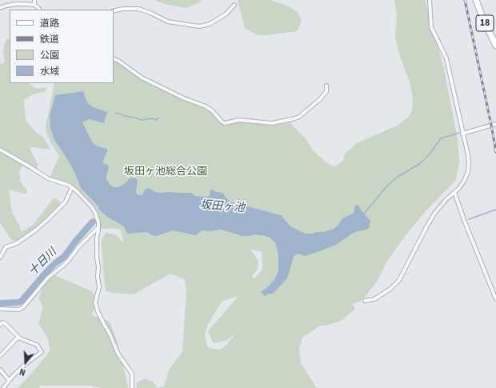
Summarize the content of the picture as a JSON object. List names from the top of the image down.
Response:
{
  "streets": {
    "main road": ["18"]
  },
  "water": ["坂田ヶ池", "十日川"],
  "parks": ["坂田ヶ池総合公園"],
  "legend": [
    "道路",
    "鉄道",
    "公園",
    "水域"
  ],
  "north": "bottom"
}
